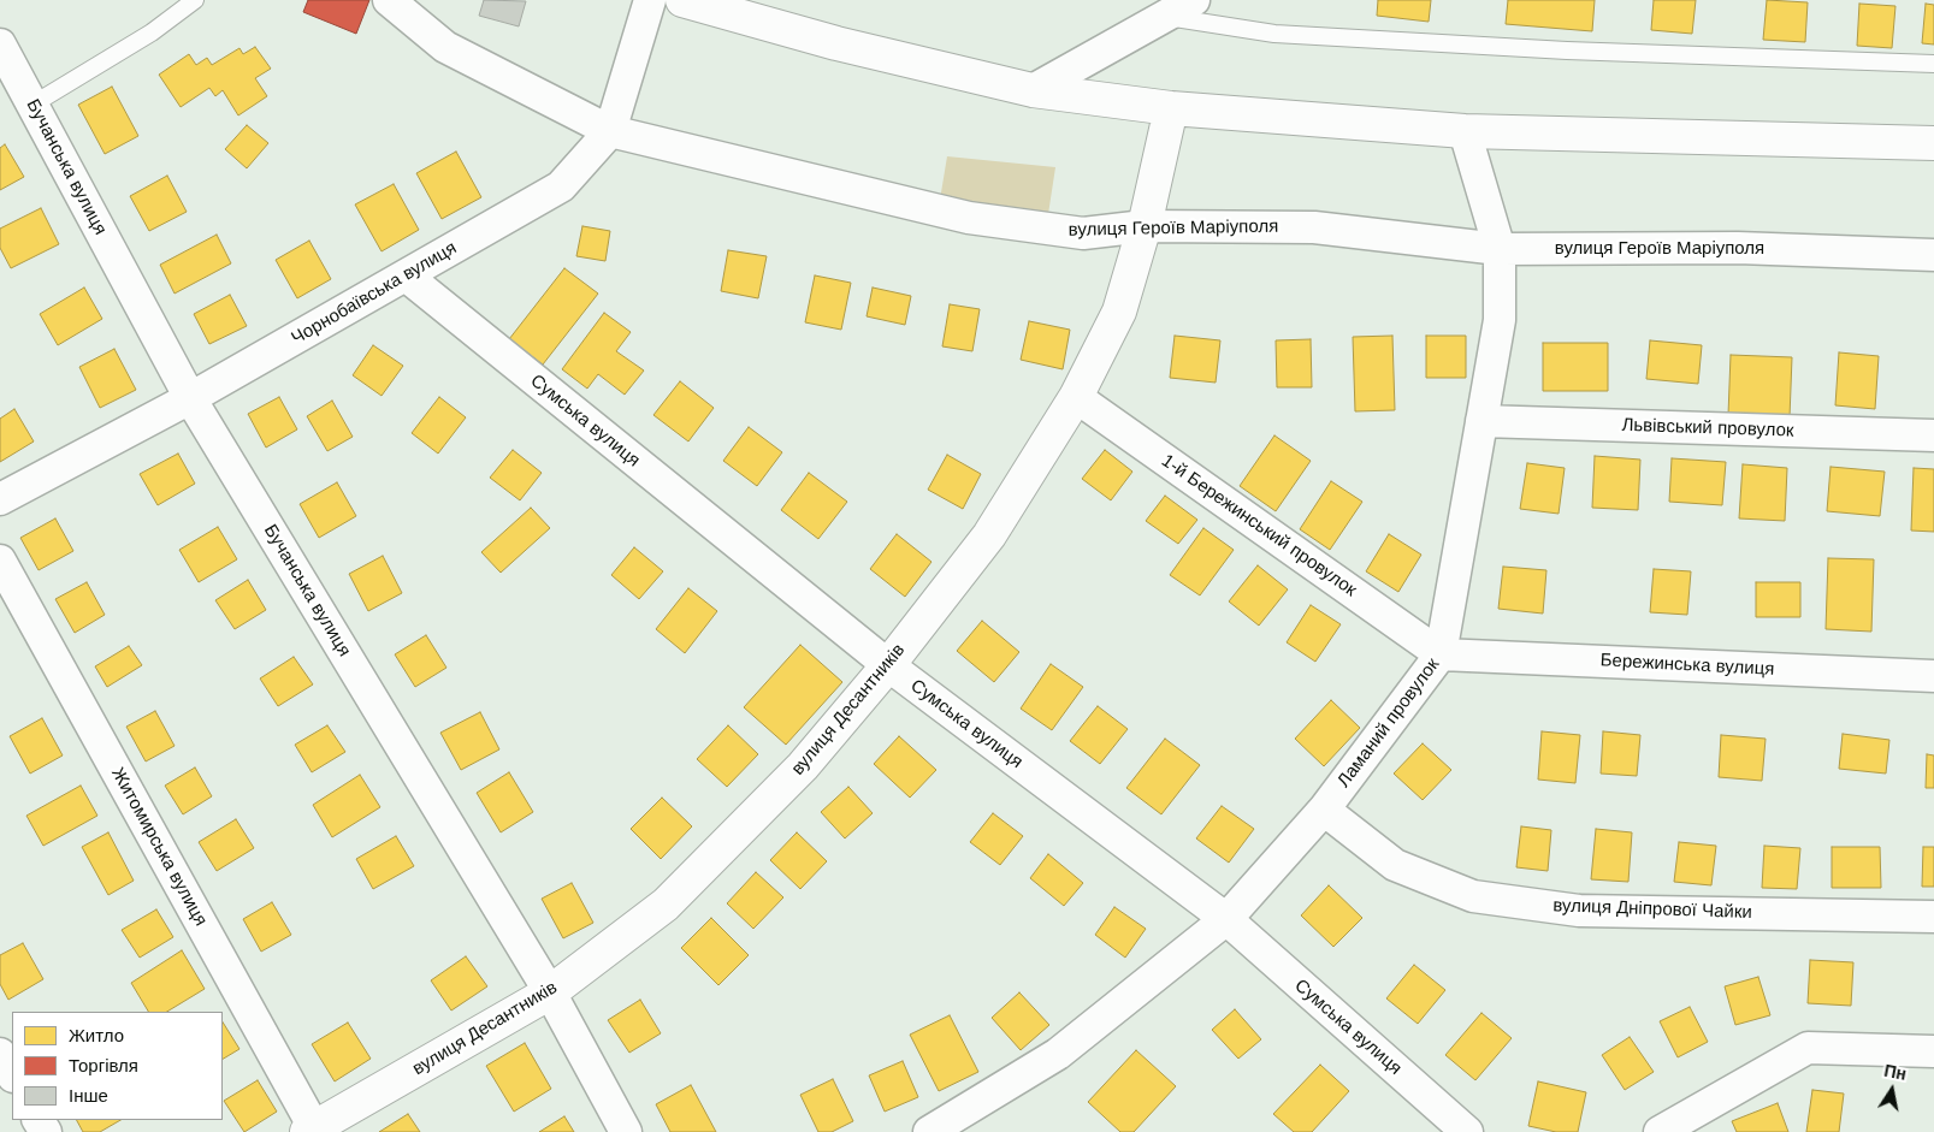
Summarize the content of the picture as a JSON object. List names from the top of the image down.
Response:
{
  "streets": {
    "street": [
      "Бучанська вулиця",
      "вулиця Героїв Маріуполя",
      "Чорнобаївська вулиця",
      "Сумська вулиця",
      "Львівський провулок",
      "1-й Бережинський провулок",
      "Бережинська вулиця",
      "вулиця Десантників",
      "Ламаний провулок",
      "Житомирська вулиця",
      "вулиця Дніпрової Чайки"
    ]
  },
  "crossings": [
    ["Бучанська вулиця", "Чорнобаївська вулиця"],
    ["Бучанська вулиця", "вулиця Десантників"],
    ["вулиця Героїв Маріуполя", "Чорнобаївська вулиця"],
    ["вулиця Героїв Маріуполя", "вулиця Десантників"],
    ["вулиця Героїв Маріуполя", "Ламаний провулок"],
    ["Чорнобаївська вулиця", "Сумська вулиця"],
    ["Сумська вулиця", "вулиця Десантників"],
    ["Сумська вулиця", "Ламаний провулок"],
    ["Львівський провулок", "Ламаний провулок"],
    ["1-й Бережинський провулок", "Бережинська вулиця"],
    ["1-й Бережинський провулок", "вулиця Десантників"],
    ["1-й Бережинський провулок", "Ламаний провулок"],
    ["Бережинська вулиця", "Ламаний провулок"],
    ["вулиця Десантників", "Житомирська вулиця"],
    ["Ламаний провулок", "вулиця Дніпрової Чайки"]
  ],
  "legend": ["Житло", "Торгівля", "Інше"],
  "north": "top"
}
